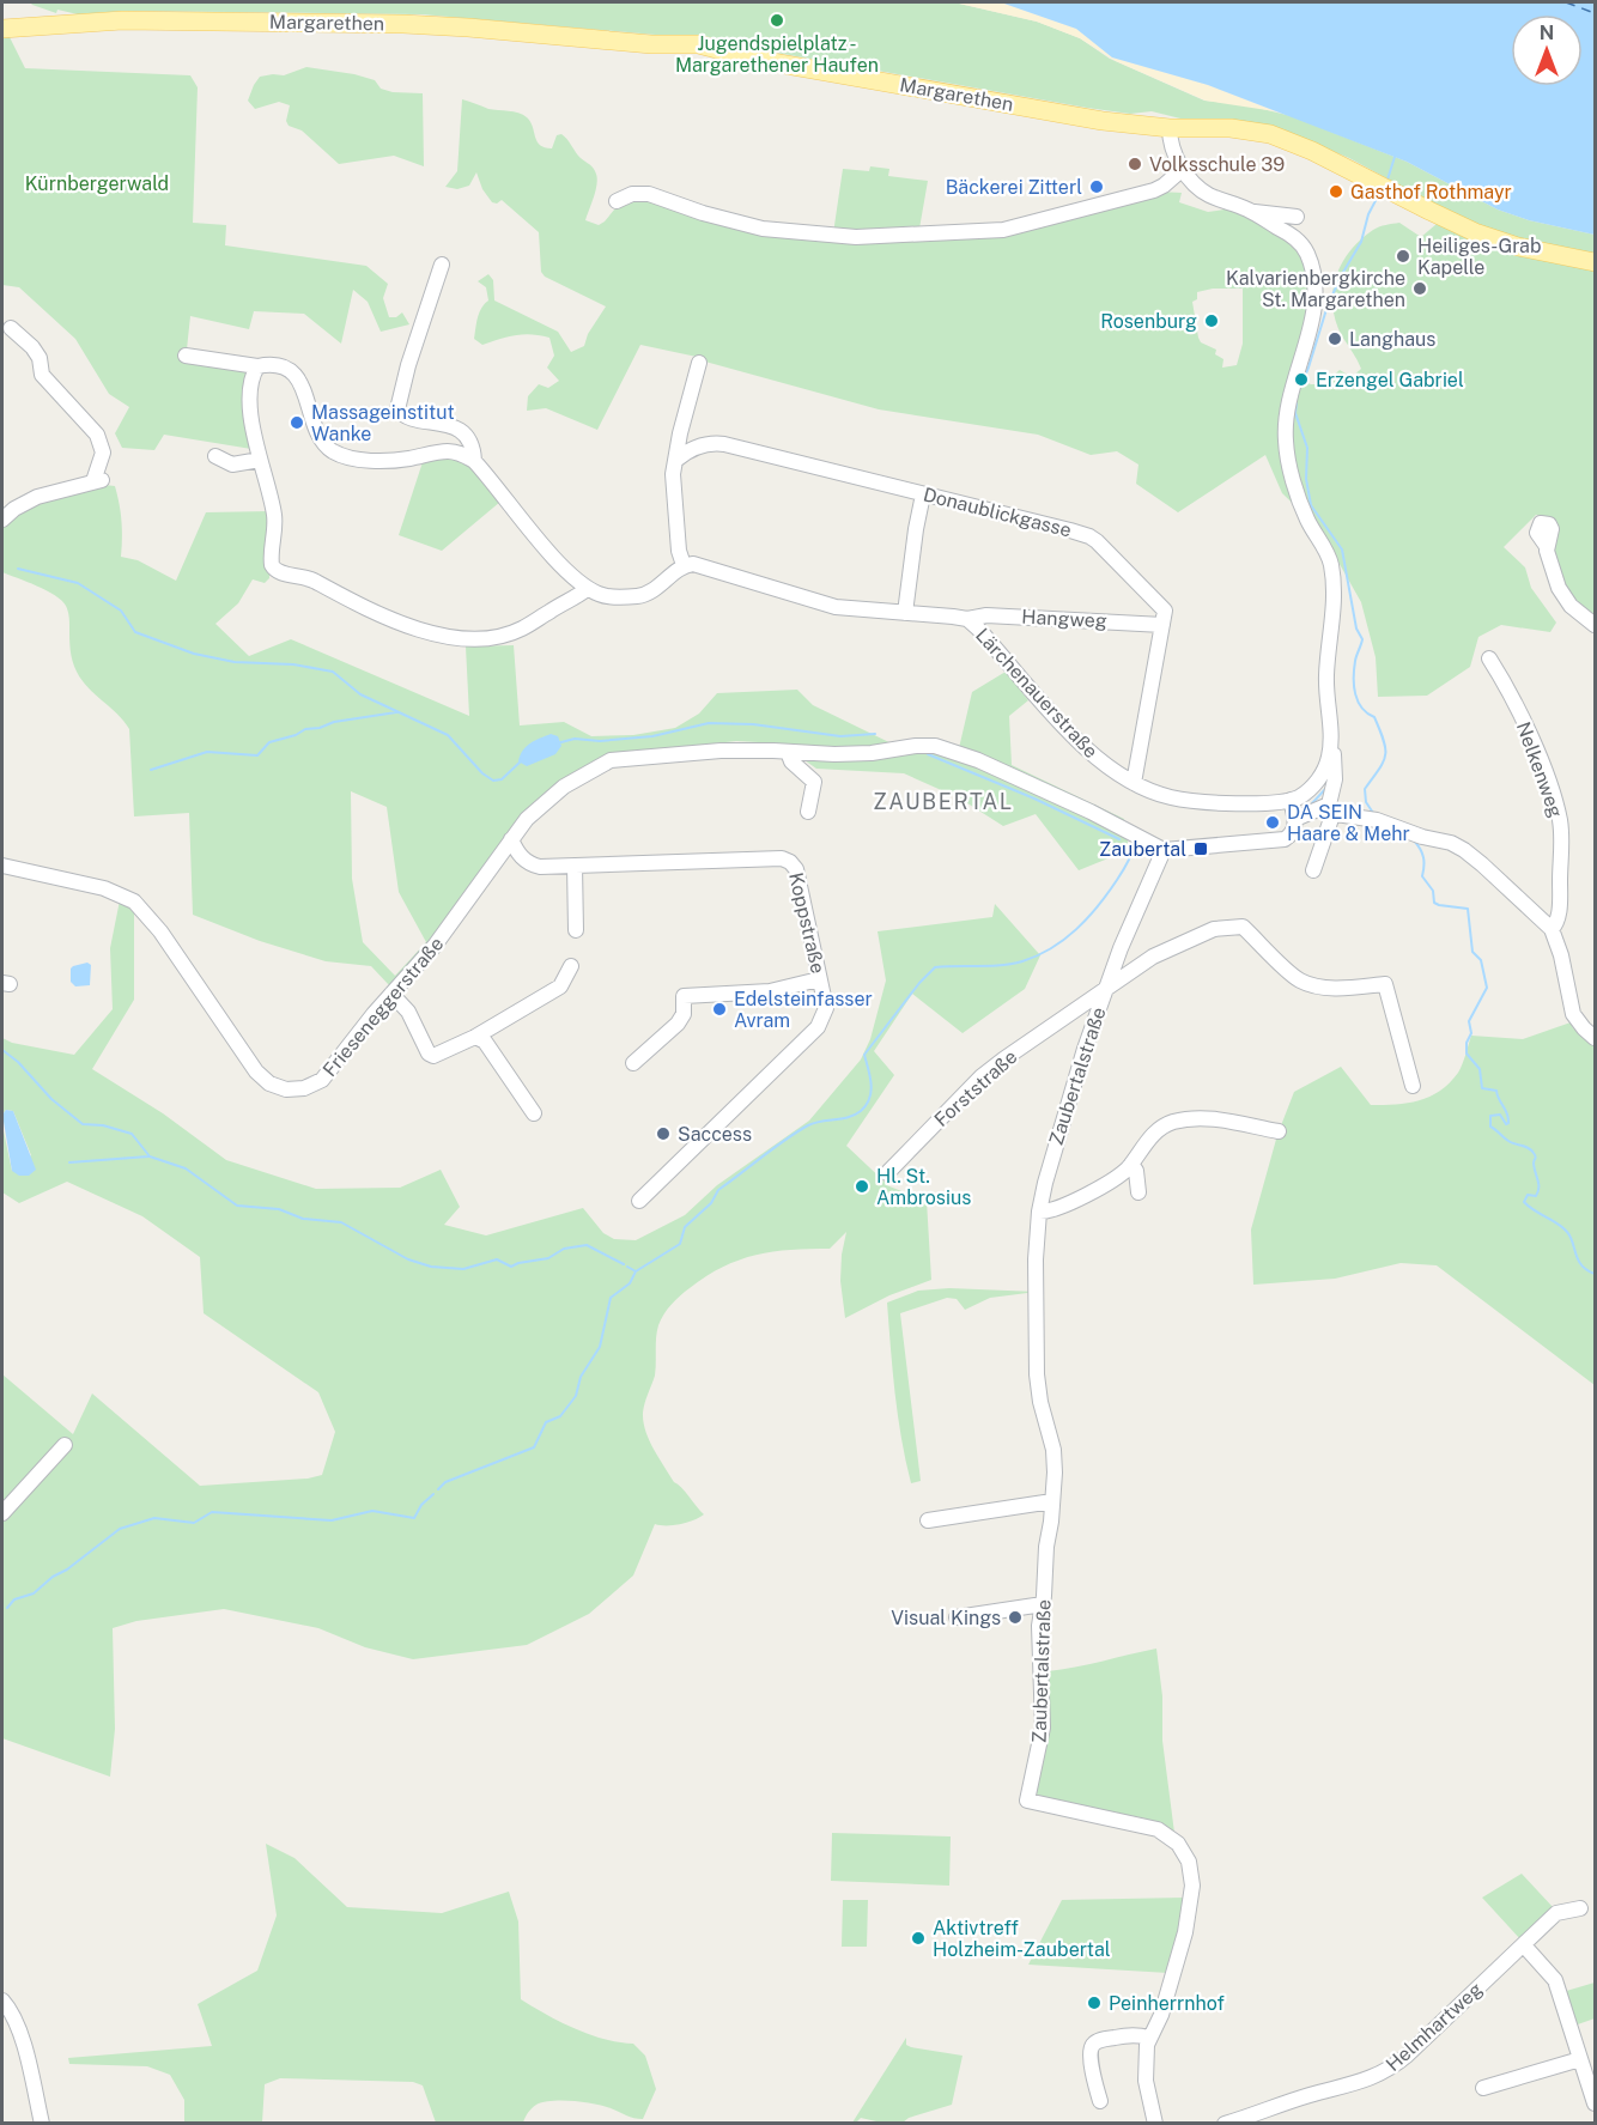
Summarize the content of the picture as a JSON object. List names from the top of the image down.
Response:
{
  "streets": {
    "main road": ["Margarethen"],
    "street": [
      "Donaublickgasse",
      "Hangweg",
      "Lärchenauerstraße",
      "Nelkenweg",
      "Koppstraße",
      "Frieseneggerstraße",
      "Zaubertalstraße",
      "Forststraße",
      "Helmhartweg"
    ]
  },
  "crossings": [
    ["Donaublickgasse", "Hangweg"],
    ["Hangweg", "Lärchenauerstraße"],
    ["Koppstraße", "Frieseneggerstraße"],
    ["Frieseneggerstraße", "Zaubertalstraße"],
    ["Zaubertalstraße", "Forststraße"]
  ],
  "districts": ["ZAUBERTAL"],
  "parks": ["Kürnbergerwald"],
  "places": {
    "other": [
      "Jugendspielplatz - Margarethener Haufen",
      "Volksschule 39",
      "Bäckerei Zitterl",
      "Gasthof Rothmayr",
      "Heiliges-Grab Kapelle",
      "Kalvarienbergkirche St. Margarethen",
      "Rosenburg",
      "Langhaus",
      "Erzengel Gabriel",
      "Massageinstitut Wanke",
      "DA SEIN Haare & Mehr",
      "Edelsteinfasser Avram",
      "Saccess",
      "Hl. St. Ambrosius",
      "Visual Kings",
      "Aktivtreff Holzheim-Zaubertal",
      "Peinherrnhof"
    ],
    "transit": ["Zaubertal"]
  },
  "north": "top"
}
